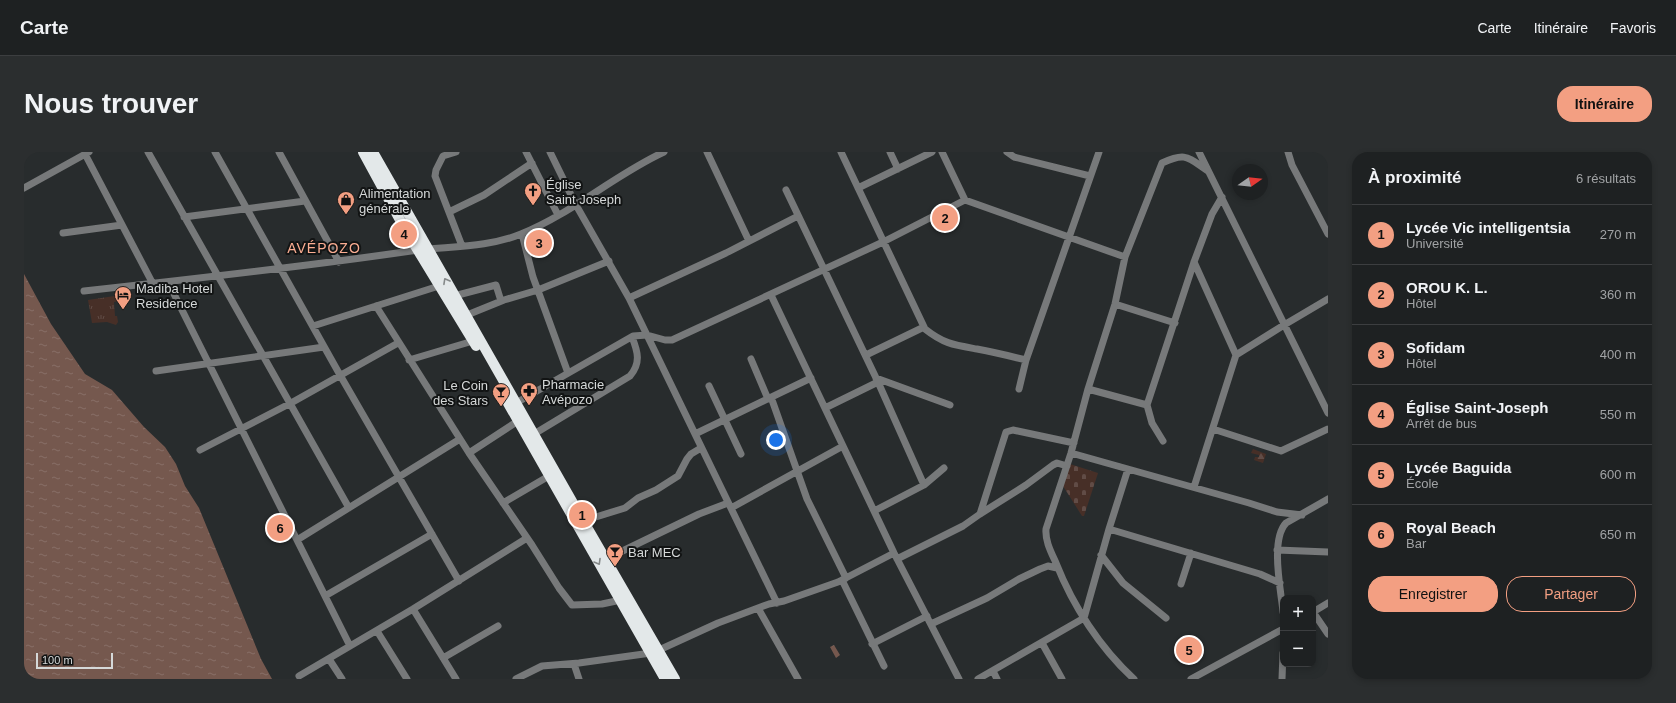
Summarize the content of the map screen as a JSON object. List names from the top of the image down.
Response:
{
  "districts": ["AVÉPOZO"],
  "places": {
    "church": ["Église Saint Joseph"],
    "shop": ["Alimentation générale"],
    "hotel": ["Madiba Hotel Residence"],
    "pharmacy": ["Pharmacie Avépozo"],
    "bar": ["Le Coin des Stars", "Bar MEC"]
  },
  "scale_bar": "100 m",
  "north": "right",
  "page": {
    "header": "Carte",
    "nav": ["Carte", "Itinéraire", "Favoris"],
    "buttons": [
      "Itinéraire",
      ["Enregistrer", "Partager"]
    ],
    "title": "Nous trouver",
    "heading": ["À proximité", "6 résultats"],
    "pins": [
      "2",
      "4",
      "3",
      "1",
      "6",
      "5"
    ],
    "list": [
      {
        "mark": "1",
        "name": "Lycée Vic intelligentsia",
        "note": "Université",
        "value": "270 m"
      },
      {
        "mark": "2",
        "name": "OROU K. L.",
        "note": "Hôtel",
        "value": "360 m"
      },
      {
        "mark": "3",
        "name": "Sofidam",
        "note": "Hôtel",
        "value": "400 m"
      },
      {
        "mark": "4",
        "name": "Église Saint-Joseph",
        "note": "Arrêt de bus",
        "value": "550 m"
      },
      {
        "mark": "5",
        "name": "Lycée Baguida",
        "note": "École",
        "value": "600 m"
      },
      {
        "mark": "6",
        "name": "Royal Beach",
        "note": "Bar",
        "value": "650 m"
      }
    ],
    "map_buttons": ["+", "−"],
    "scale": "100 m"
  }
}
